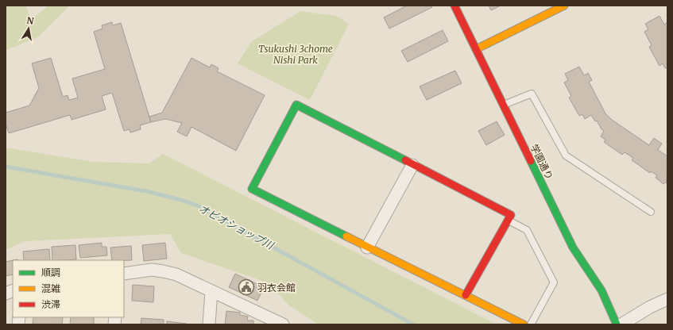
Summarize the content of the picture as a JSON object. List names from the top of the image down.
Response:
{
  "streets": {
    "street": ["学園通り"]
  },
  "water": ["オビオショップ川"],
  "parks": ["Tsukushi 3chome Nishi Park"],
  "places": {
    "public building": ["羽衣会館"]
  },
  "legend": ["順調", "混雑", "渋滞"],
  "north": "top"
}
